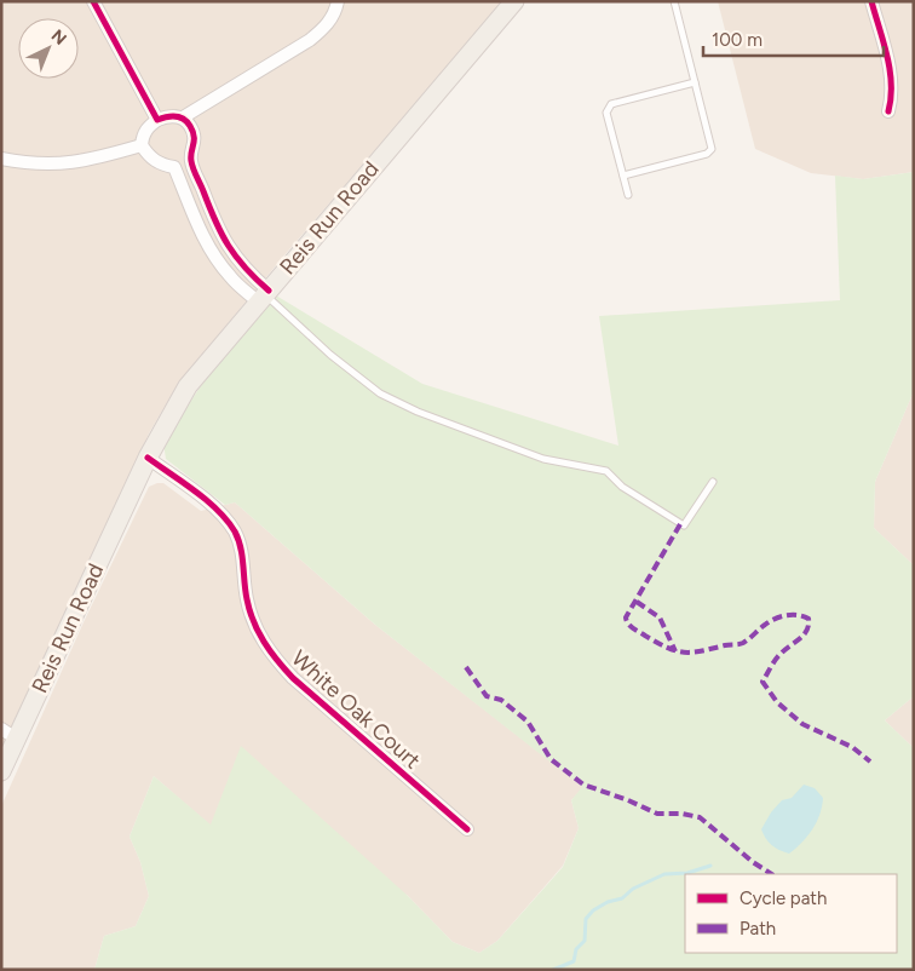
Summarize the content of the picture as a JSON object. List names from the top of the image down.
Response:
{
  "streets": {
    "main road": ["Reis Run Road"],
    "street": ["White Oak Court"]
  },
  "crossings": [
    ["Reis Run Road", "White Oak Court"]
  ],
  "legend": ["Cycle path", "Path"],
  "scale_bar": "100 m",
  "north": "top right"
}
